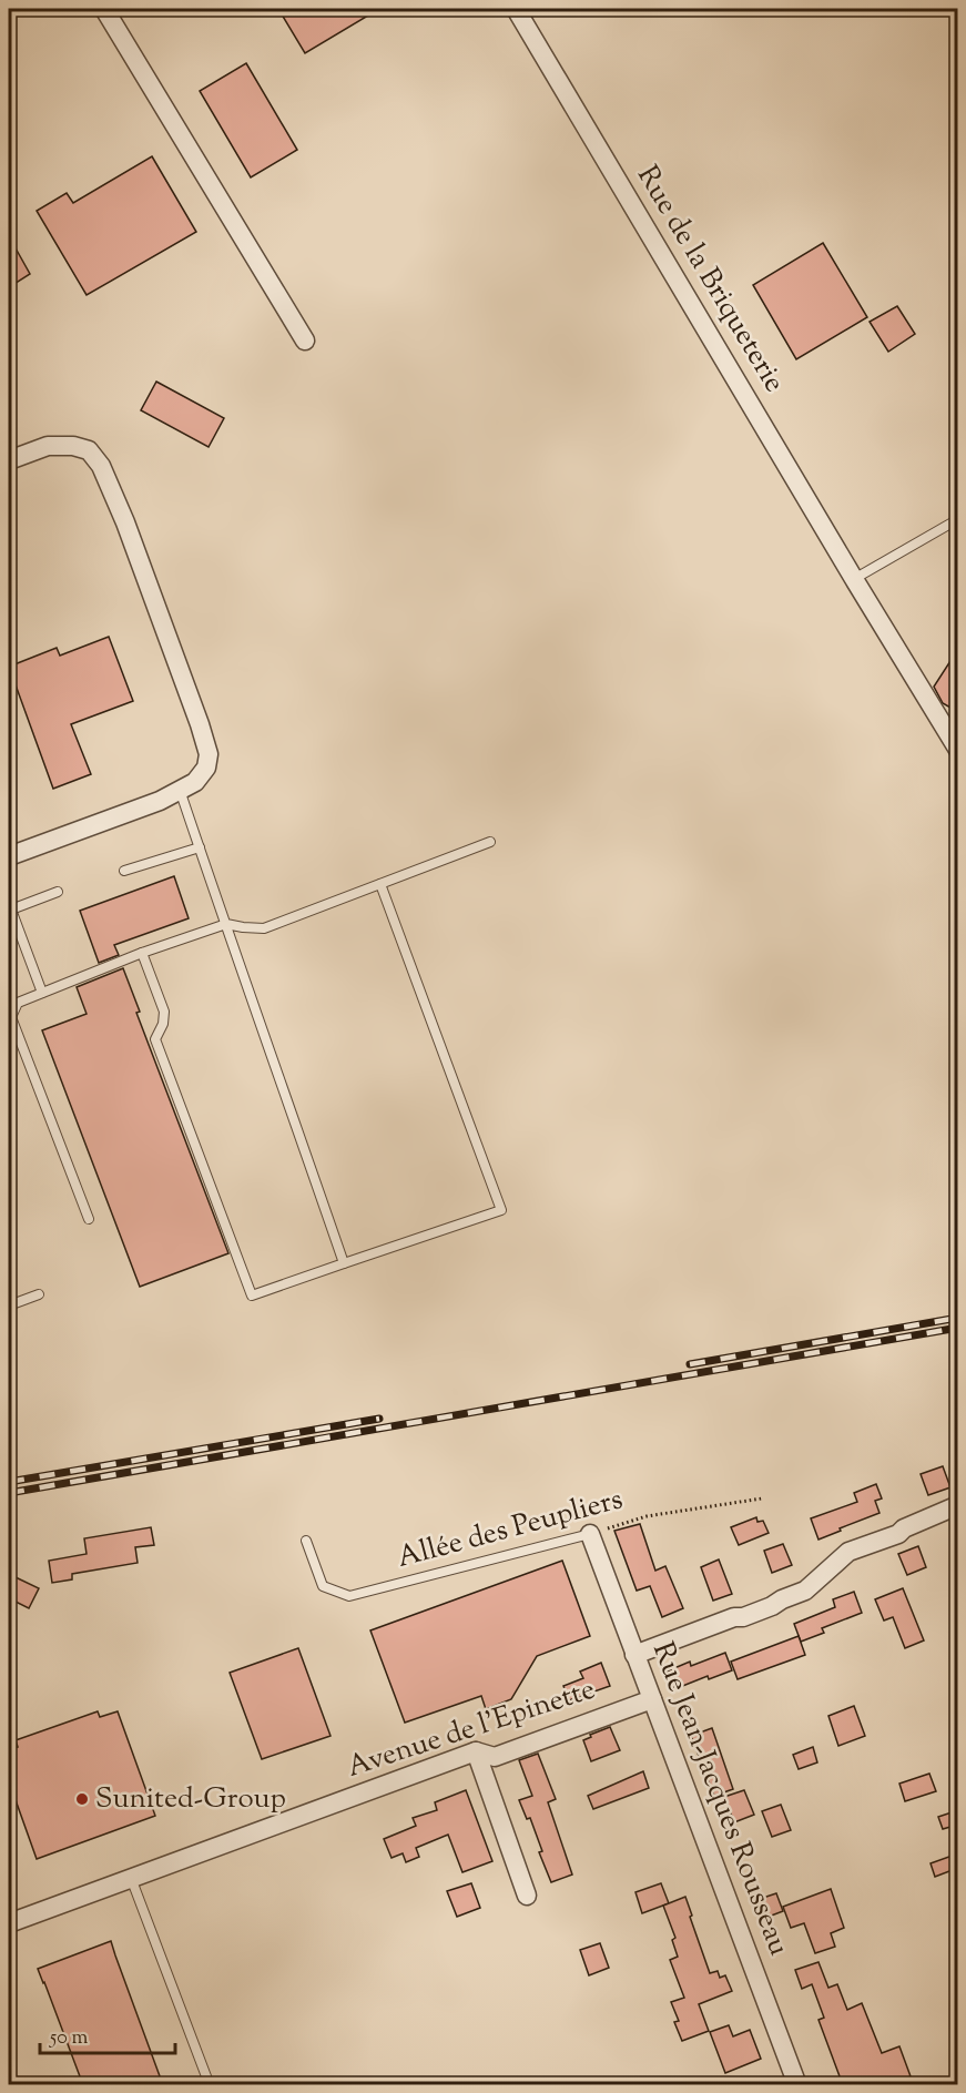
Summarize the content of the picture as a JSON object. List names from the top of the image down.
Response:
{
  "streets": {
    "street": ["Rue de la Briqueterie", "Avenue de l'Epinette", "Rue Jean-Jacques Rousseau"],
    "lane": ["Allée des Peupliers"]
  },
  "crossings": [
    ["Allée des Peupliers", "Rue Jean-Jacques Rousseau"],
    ["Avenue de l'Epinette", "Rue Jean-Jacques Rousseau"]
  ],
  "places": ["Sunited-Group"],
  "scale_bar": "50 m"
}
